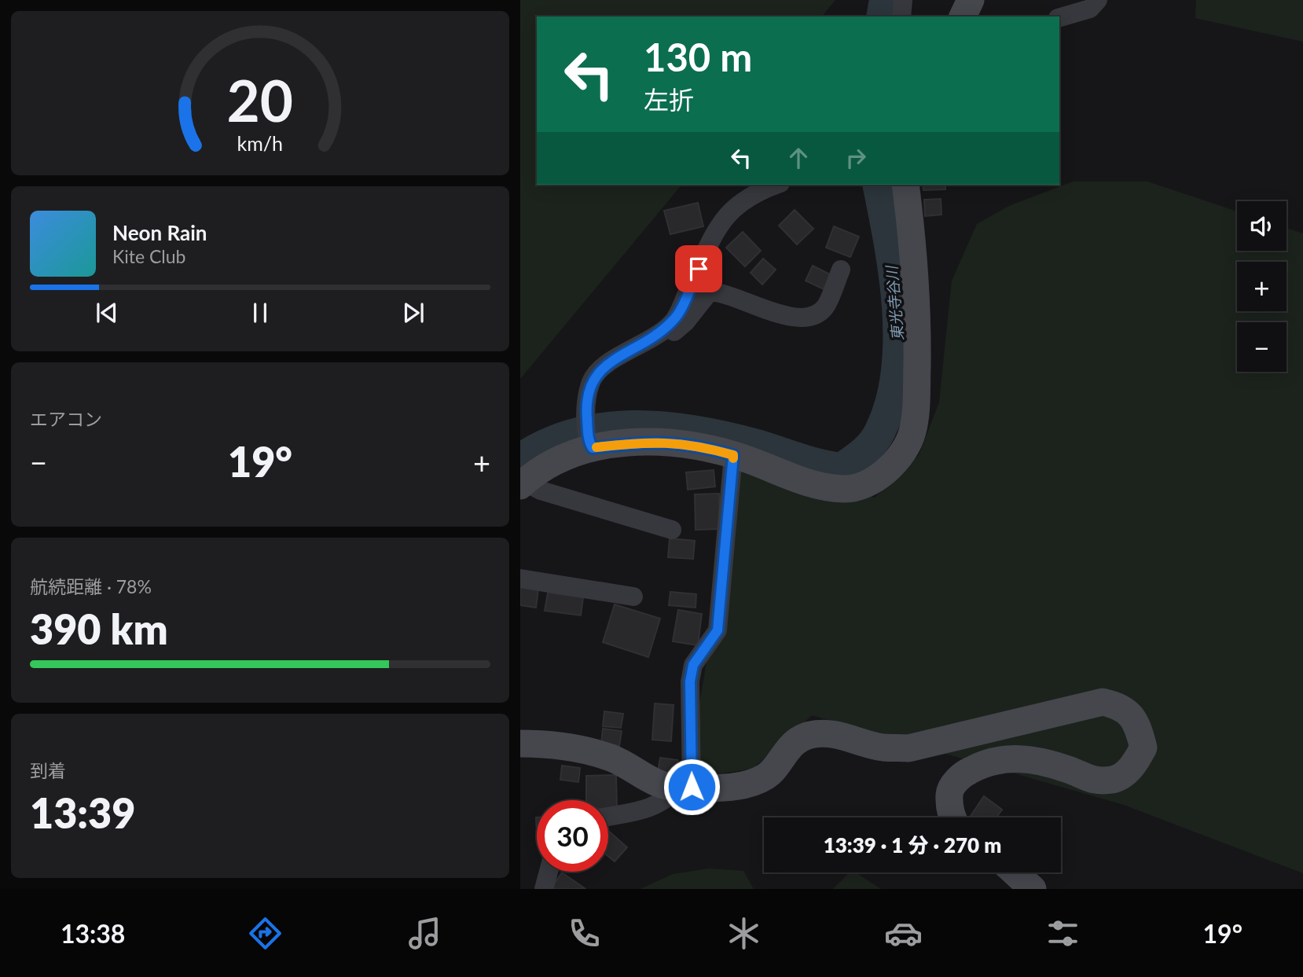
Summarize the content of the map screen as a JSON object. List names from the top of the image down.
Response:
{
  "water": ["東光寺谷川"],
  "page": {
    "turn": ["130 m", "左折"],
    "map_buttons": ["+", "−"],
    "song": ["Neon Rain", "Kite Club"],
    "tile": [
      "エアコン",
      ["航続距離 · 78%", "390 km"],
      ["到着", "13:39"]
    ],
    "heat": ["−", "19°", "+"],
    "limit": "30",
    "trip": "13:39 · 1 分 · 270 m",
    "tabs": ["13:38", "19°"],
    "gauge": ["20", "km/h"]
  }
}
